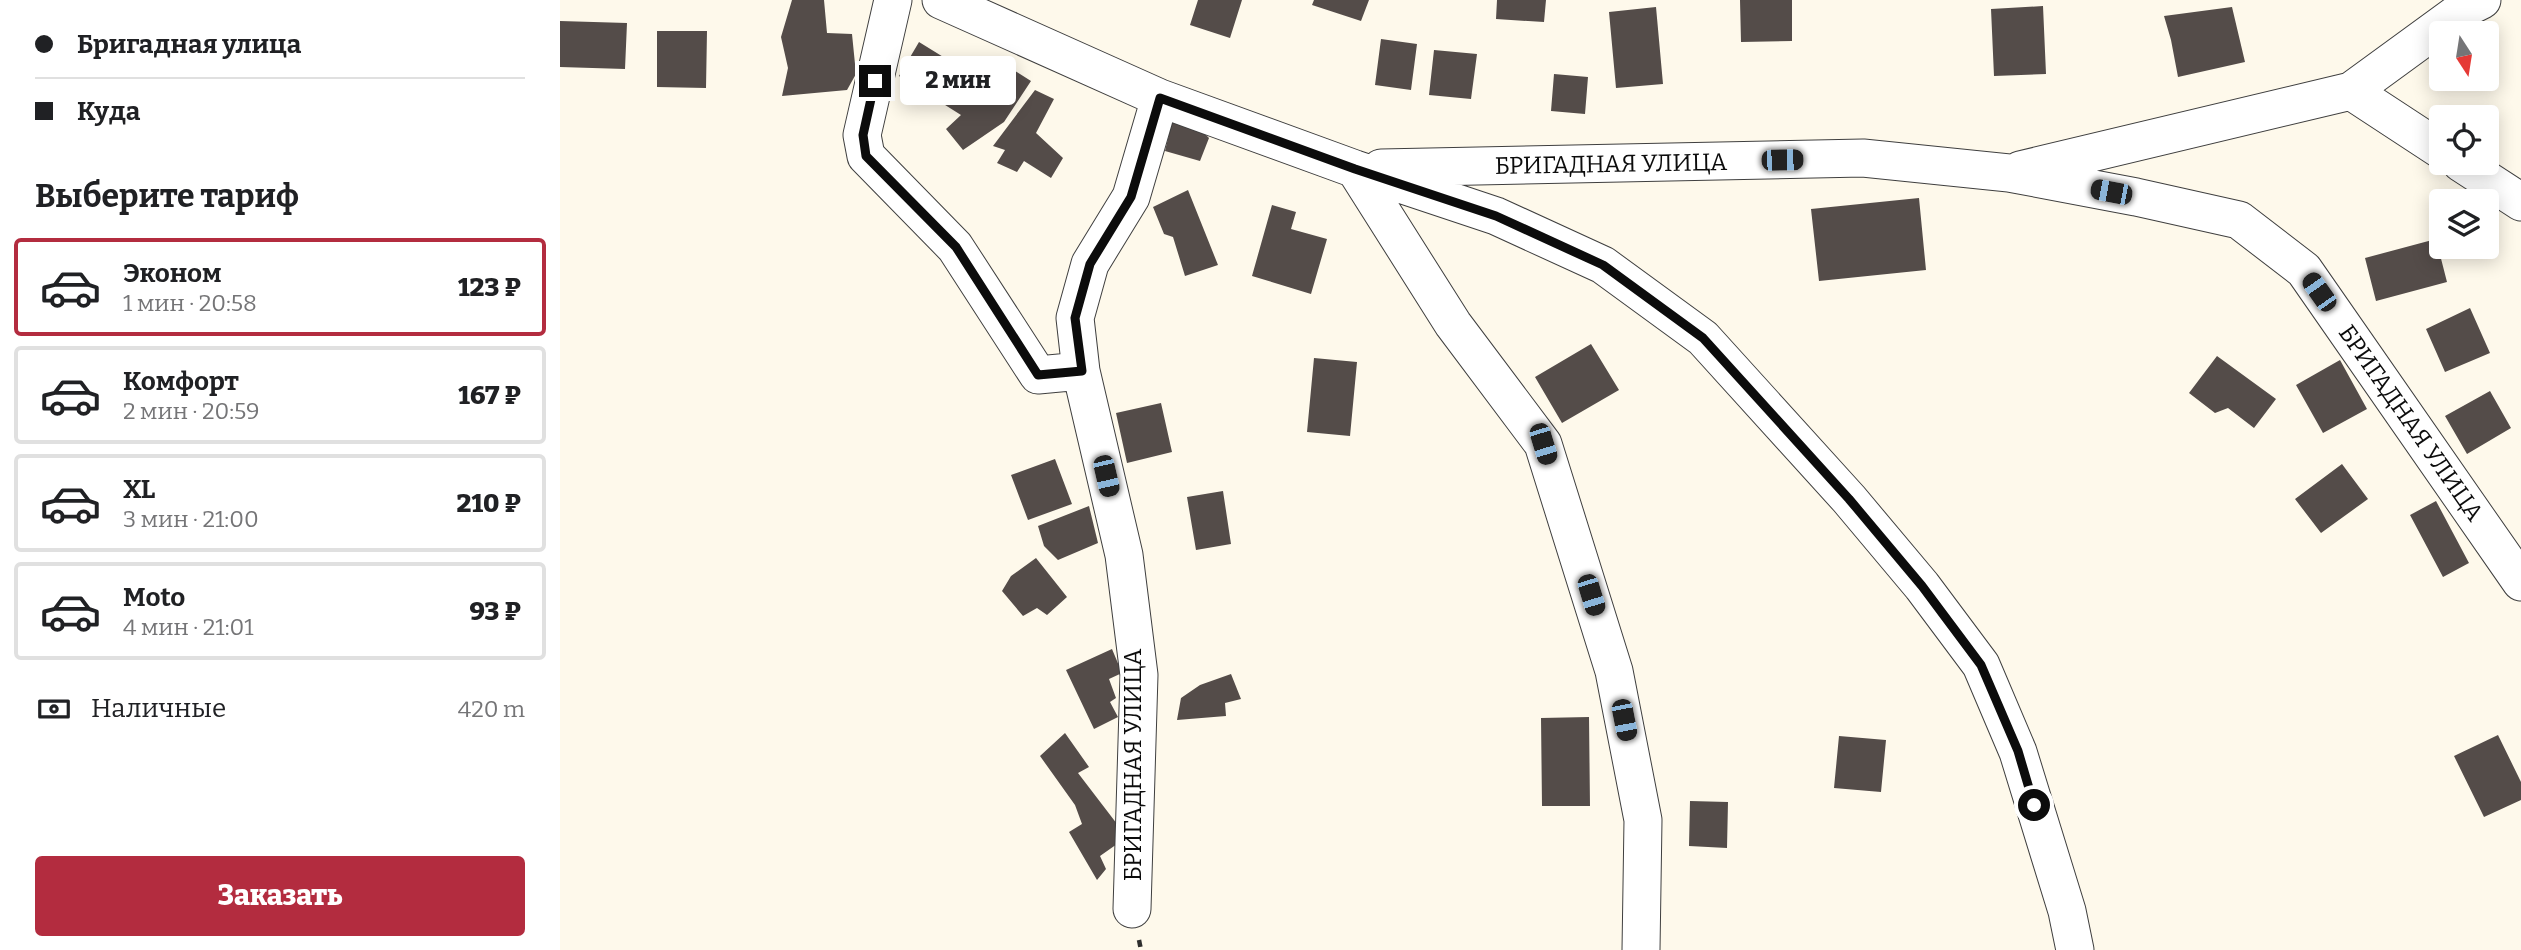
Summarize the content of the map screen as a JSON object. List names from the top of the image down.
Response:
{
  "streets": {
    "street": ["БРИГАДНАЯ УЛИЦА"]
  },
  "north": "bottom",
  "page": {
    "banner": ["Бригадная улица", "Куда"],
    "bubble": "2 мин",
    "heading": "Выберите тариф",
    "list": [
      {
        "name": "Эконом",
        "note": "1 мин · 20:58",
        "value": "123 ₽"
      },
      {
        "name": "Комфорт",
        "note": "2 мин · 20:59",
        "value": "167 ₽"
      },
      {
        "name": "XL",
        "note": "3 мин · 21:00",
        "value": "210 ₽"
      },
      {
        "name": "Moto",
        "note": "4 мин · 21:01",
        "value": "93 ₽"
      }
    ],
    "pay": ["Наличные", "420 m"],
    "buttons": "Заказать"
  }
}
